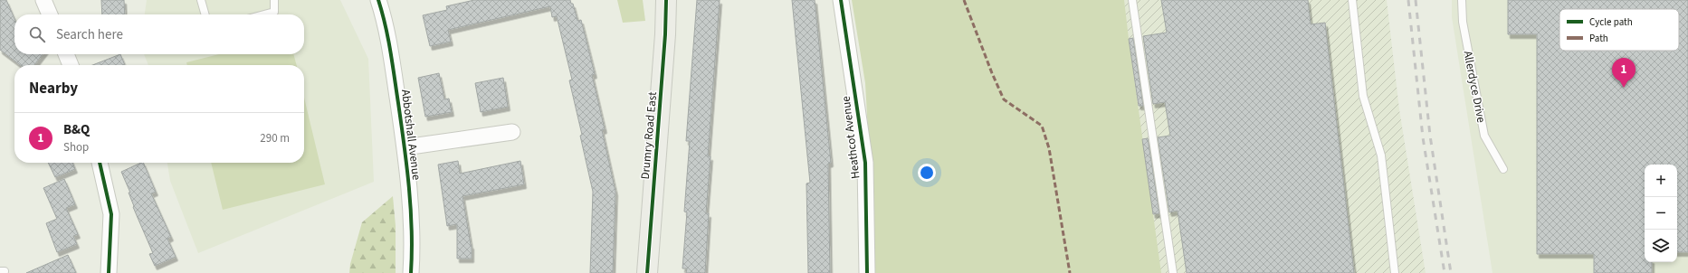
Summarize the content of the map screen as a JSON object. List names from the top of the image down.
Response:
{
  "streets": {
    "street": ["Abbotshall Avenue", "Drumry Road East", "Heathcot Avenue"],
    "lane": ["Allerdyce Drive"]
  },
  "legend": ["Cycle path", "Path"],
  "page": {
    "search": "Search here",
    "pins": "1",
    "heading": "Nearby",
    "list": [
      {
        "mark": "1",
        "name": "B&Q",
        "note": "Shop",
        "value": "290 m"
      }
    ],
    "map_buttons": ["+", "−"]
  }
}
